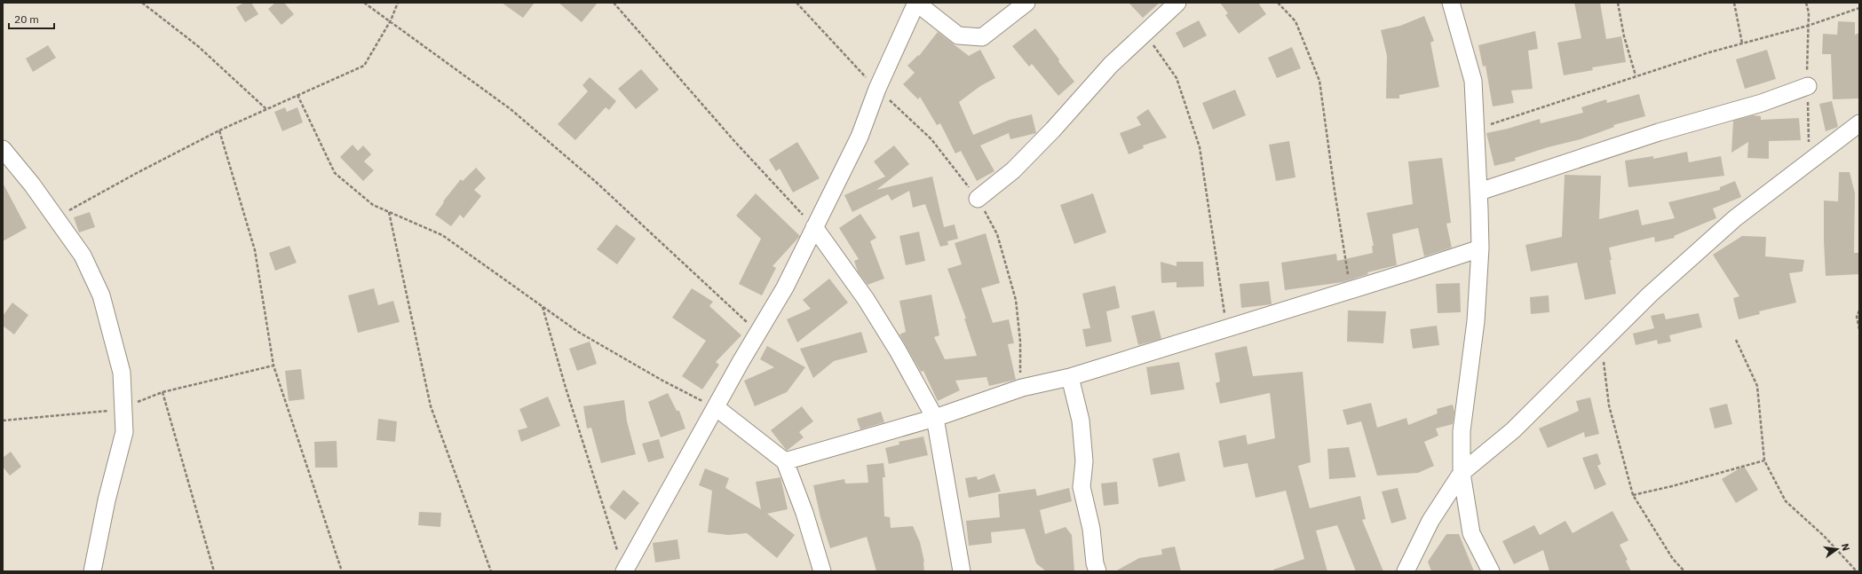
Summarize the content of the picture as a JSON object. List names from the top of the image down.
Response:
{
  "scale_bar": "20 m",
  "north": "right"
}
